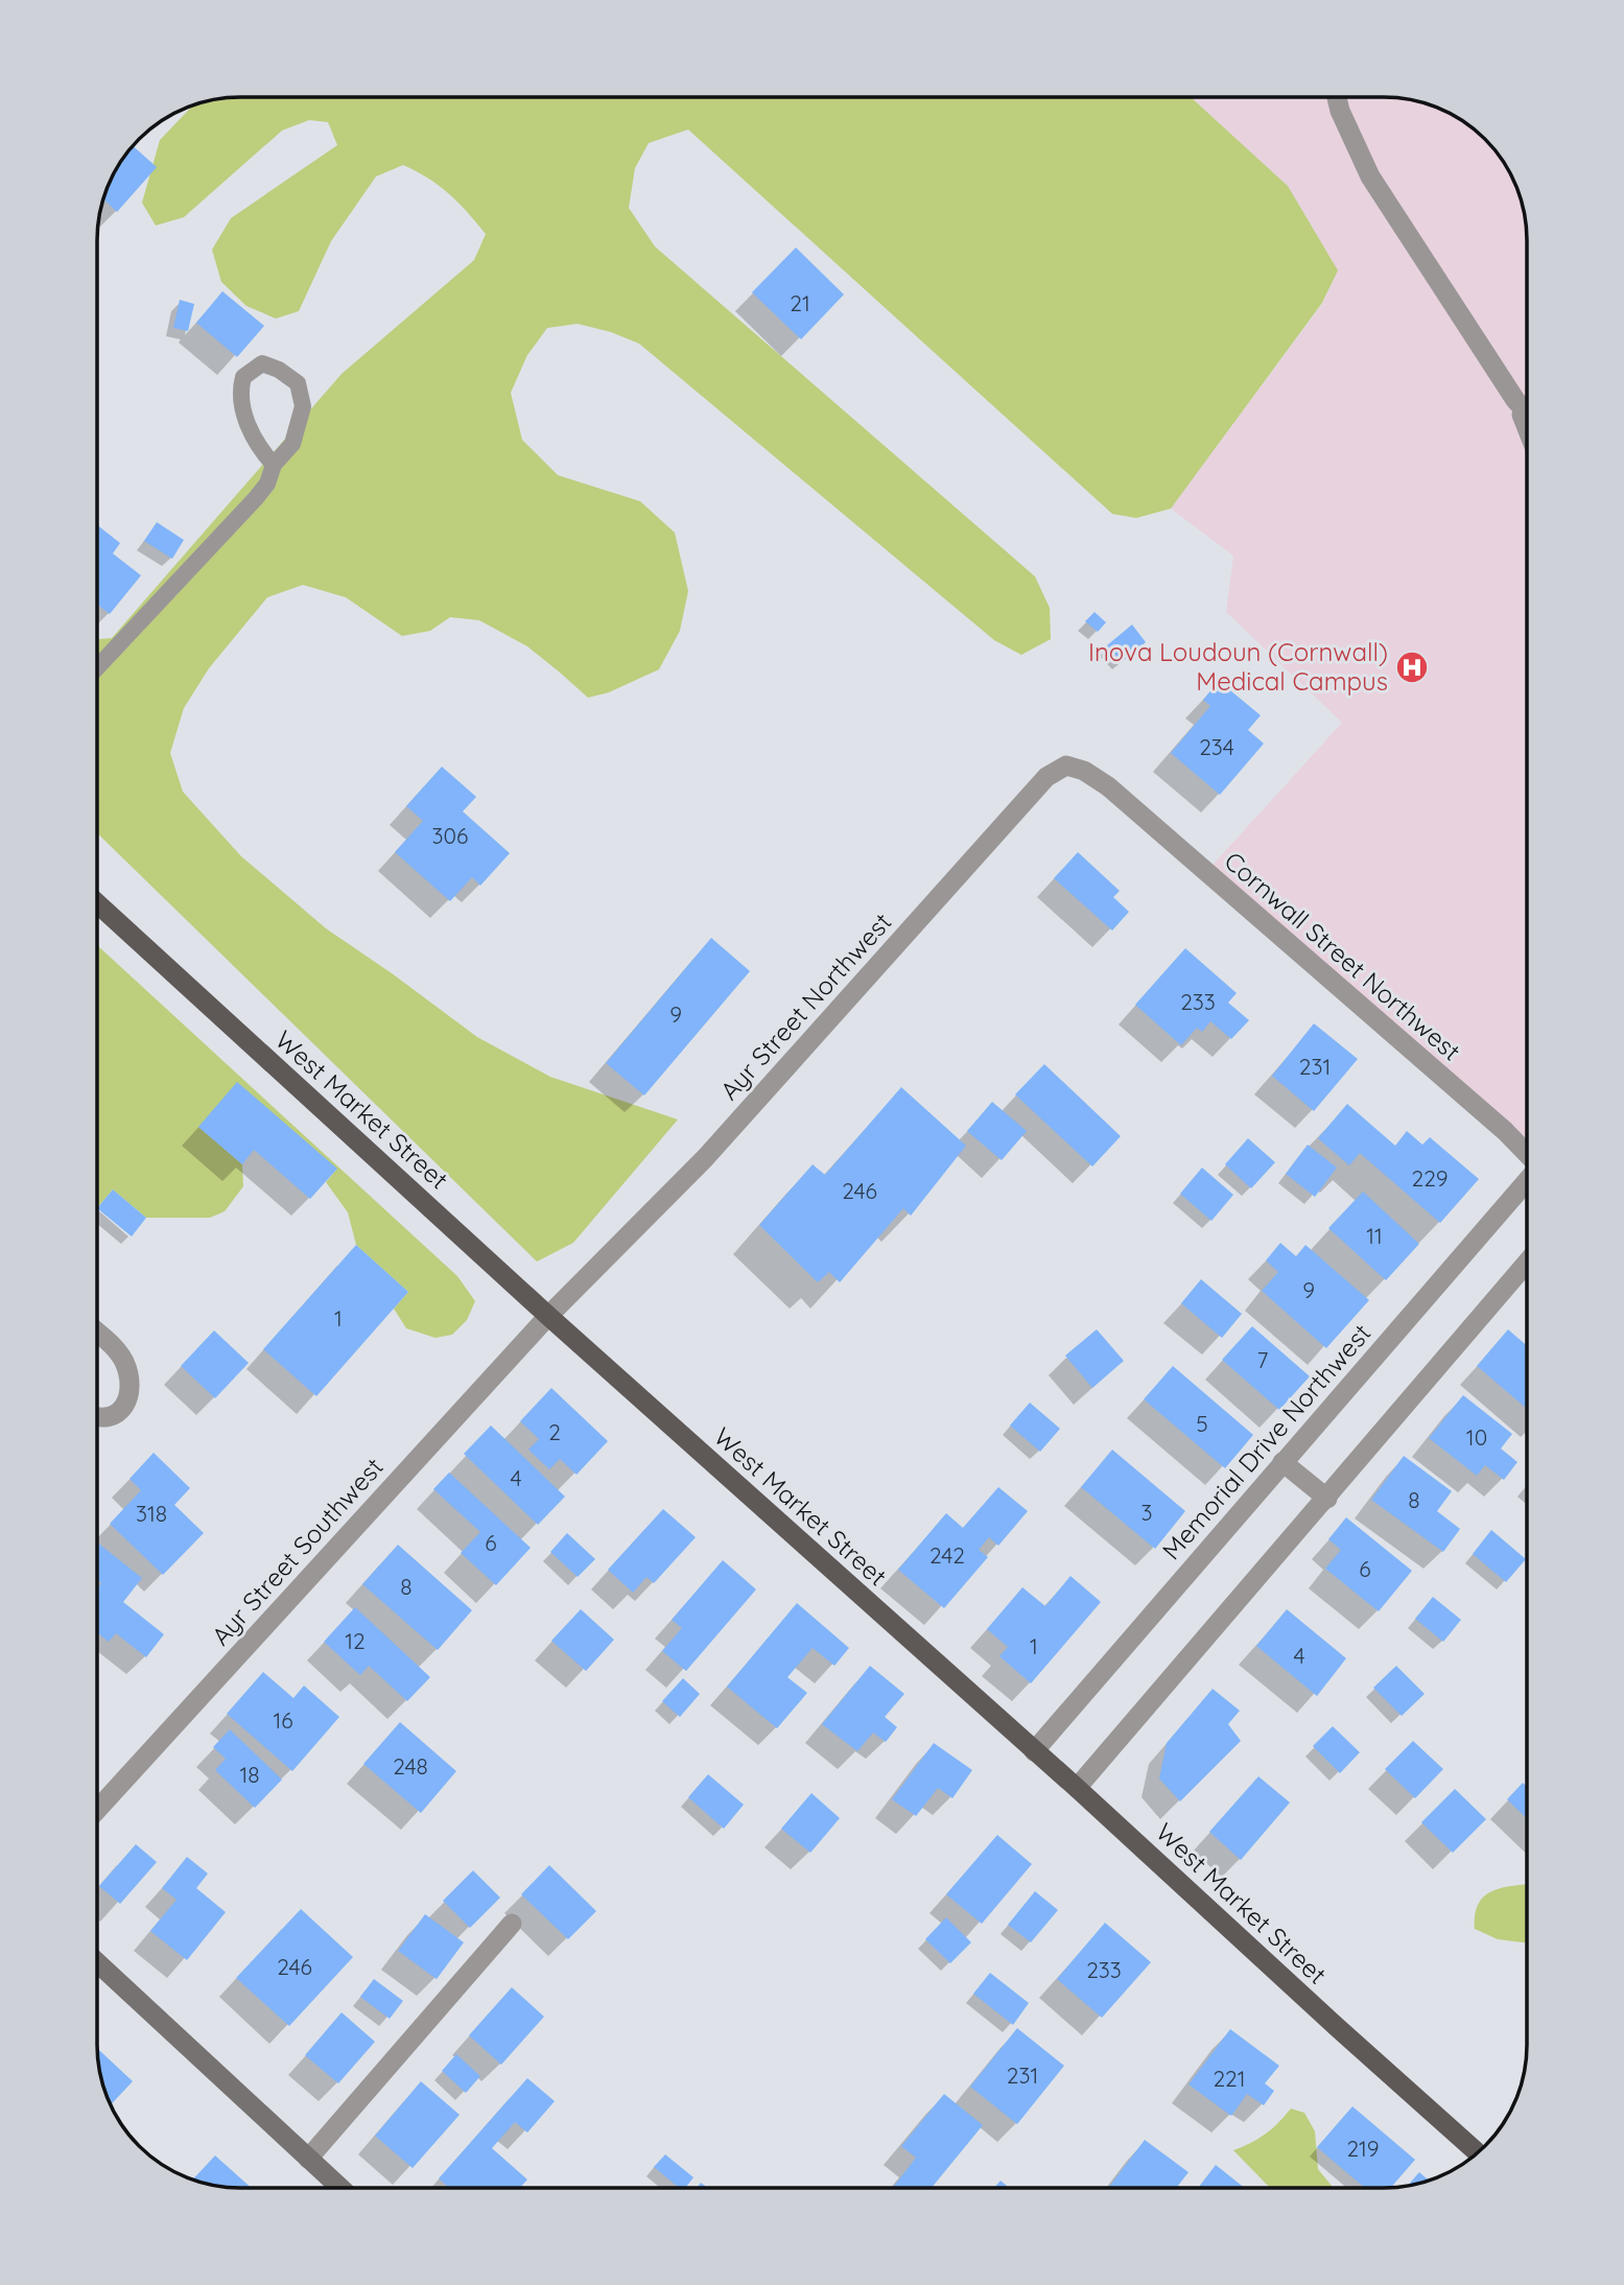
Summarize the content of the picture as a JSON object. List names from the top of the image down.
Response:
{
  "streets": {
    "main road": ["West Market Street"],
    "street": [
      "Cornwall Street Northwest",
      "Ayr Street Northwest",
      "Memorial Drive Northwest",
      "Ayr Street Southwest"
    ]
  },
  "crossings": [
    ["Cornwall Street Northwest", "Ayr Street Northwest"],
    ["Ayr Street Northwest", "West Market Street"],
    ["Ayr Street Northwest", "Ayr Street Southwest"],
    ["West Market Street", "Memorial Drive Northwest"],
    ["West Market Street", "Ayr Street Southwest"]
  ],
  "places": {
    "hospital": ["Inova Loudoun (Cornwall) Medical Campus"]
  },
  "house_numbers": [
    "21",
    "234",
    "306",
    "233",
    "9",
    "231",
    "229",
    "246",
    "11",
    "9",
    "1",
    "7",
    "5",
    "2",
    "10",
    "4",
    "8",
    "3",
    "318",
    "6",
    "242",
    "6",
    "8",
    "12",
    "1",
    "4",
    "16",
    "248",
    "18",
    "246",
    "233",
    "231",
    "221",
    "219"
  ]
}
